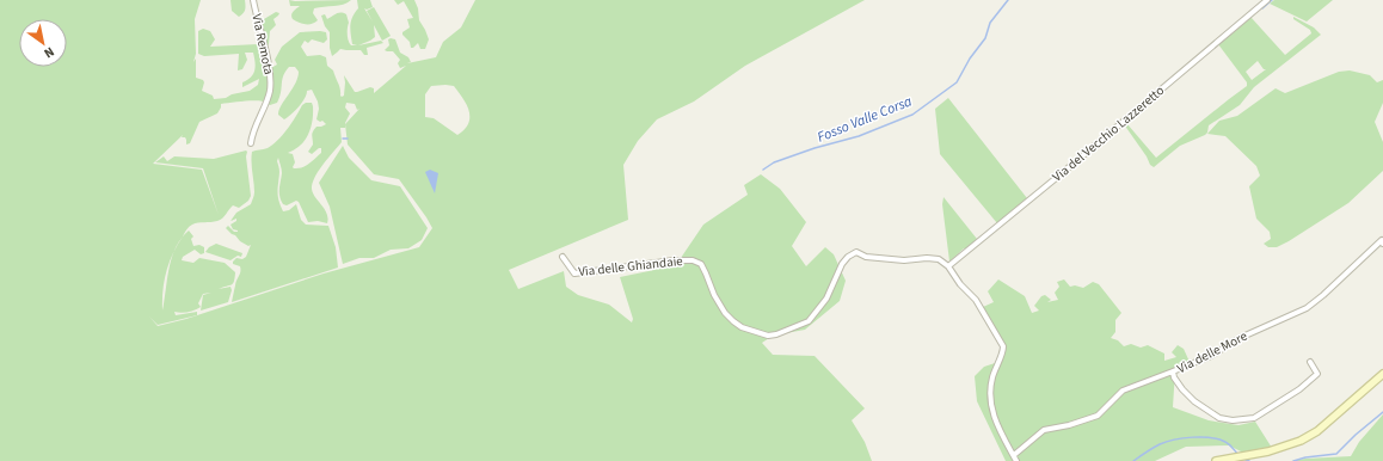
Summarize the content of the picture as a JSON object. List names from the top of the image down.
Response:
{
  "streets": {
    "street": [
      "Via Remota",
      "Via del Vecchio Lazzeretto",
      "Via delle Ghiandaie",
      "Via delle More"
    ]
  },
  "crossings": [
    ["Via del Vecchio Lazzeretto", "Via delle Ghiandaie"]
  ],
  "water": ["Fosso Valle Corsa"],
  "north": "bottom right"
}
